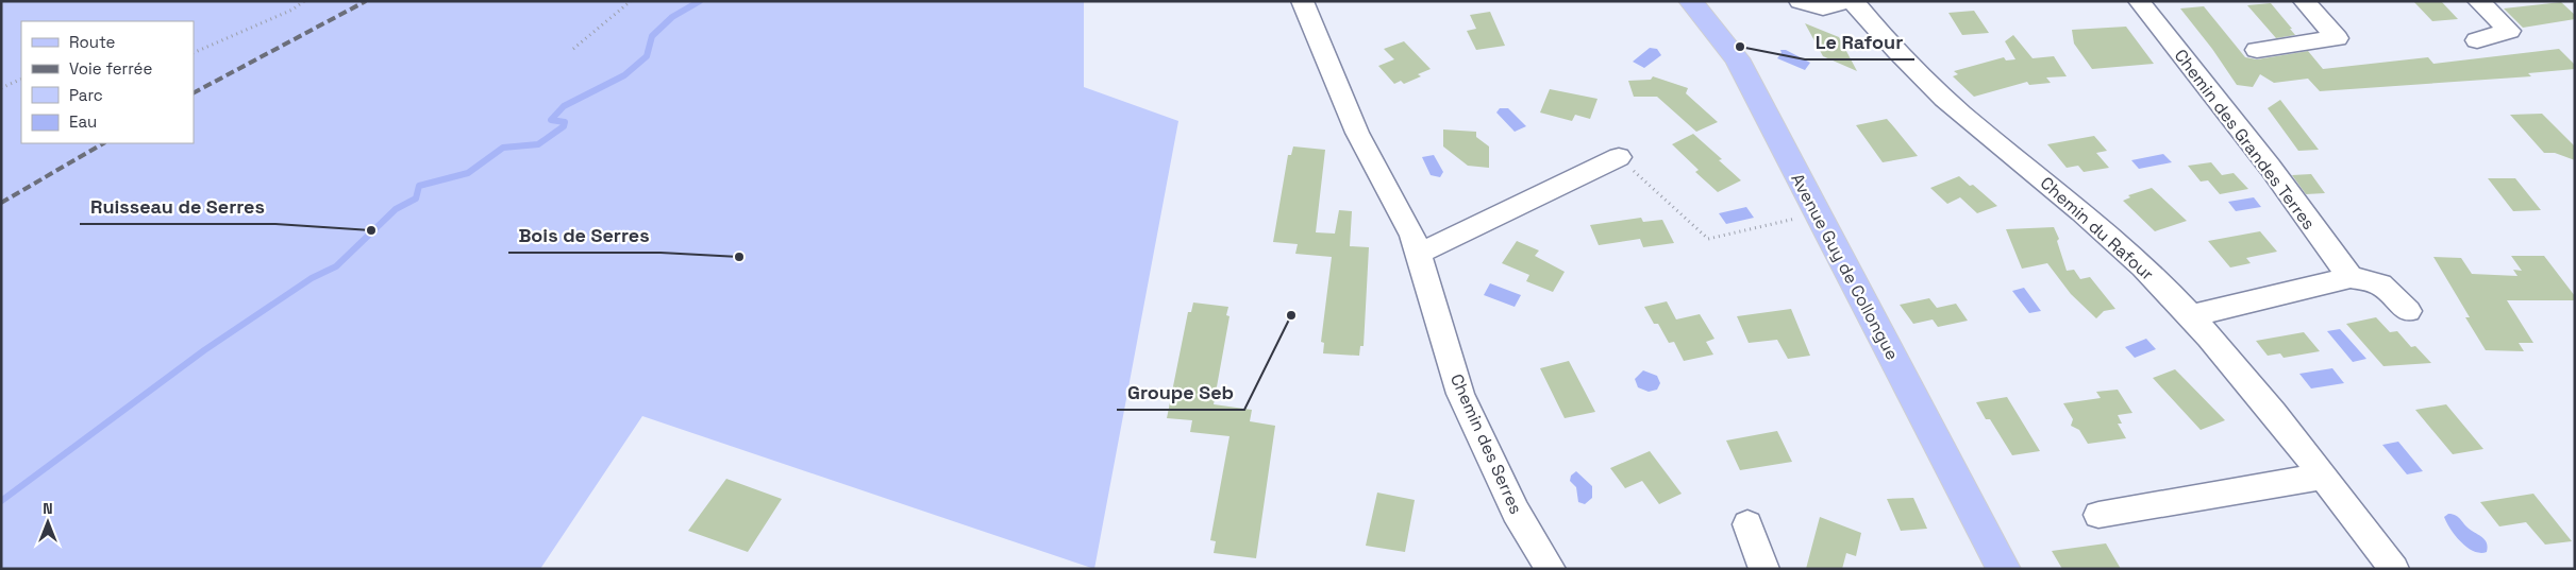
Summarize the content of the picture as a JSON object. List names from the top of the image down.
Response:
{
  "streets": {
    "main road": ["Avenue Guy de Collongue"],
    "street": ["Chemin des Grandes Terres", "Chemin du Rafour", "Chemin des Serres"]
  },
  "places": [
    "Le Rafour",
    "Ruisseau de Serres",
    "Bois de Serres",
    "Groupe Seb"
  ],
  "legend": [
    "Route",
    "Voie ferrée",
    "Parc",
    "Eau"
  ],
  "north": "top"
}
